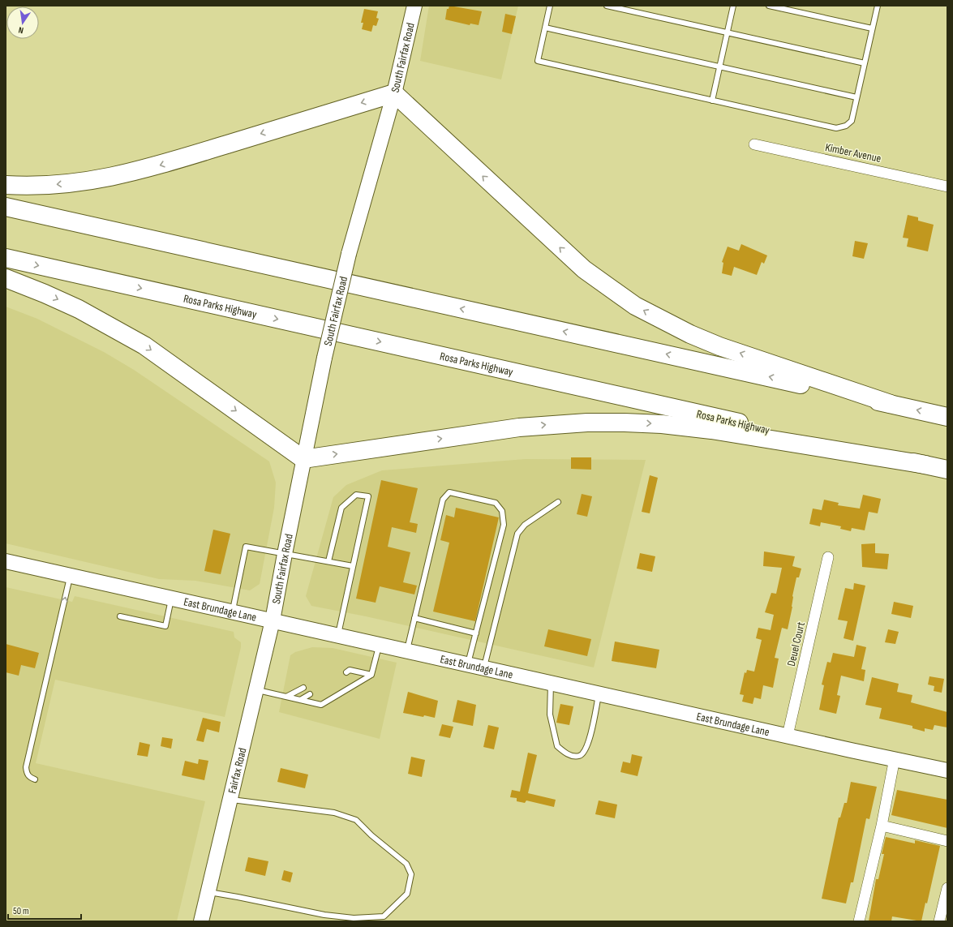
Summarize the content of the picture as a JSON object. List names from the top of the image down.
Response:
{
  "streets": {
    "highway": ["Rosa Parks Highway"],
    "main road": ["South Fairfax Road", "East Brundage Lane", "Fairfax Road"],
    "street": ["Kimber Avenue", "Deuel Court"]
  },
  "crossings": [
    ["South Fairfax Road", "East Brundage Lane"],
    ["South Fairfax Road", "Fairfax Road"],
    ["East Brundage Lane", "Deuel Court"],
    ["East Brundage Lane", "Fairfax Road"]
  ],
  "scale_bar": "50 m",
  "north": "bottom"
}
